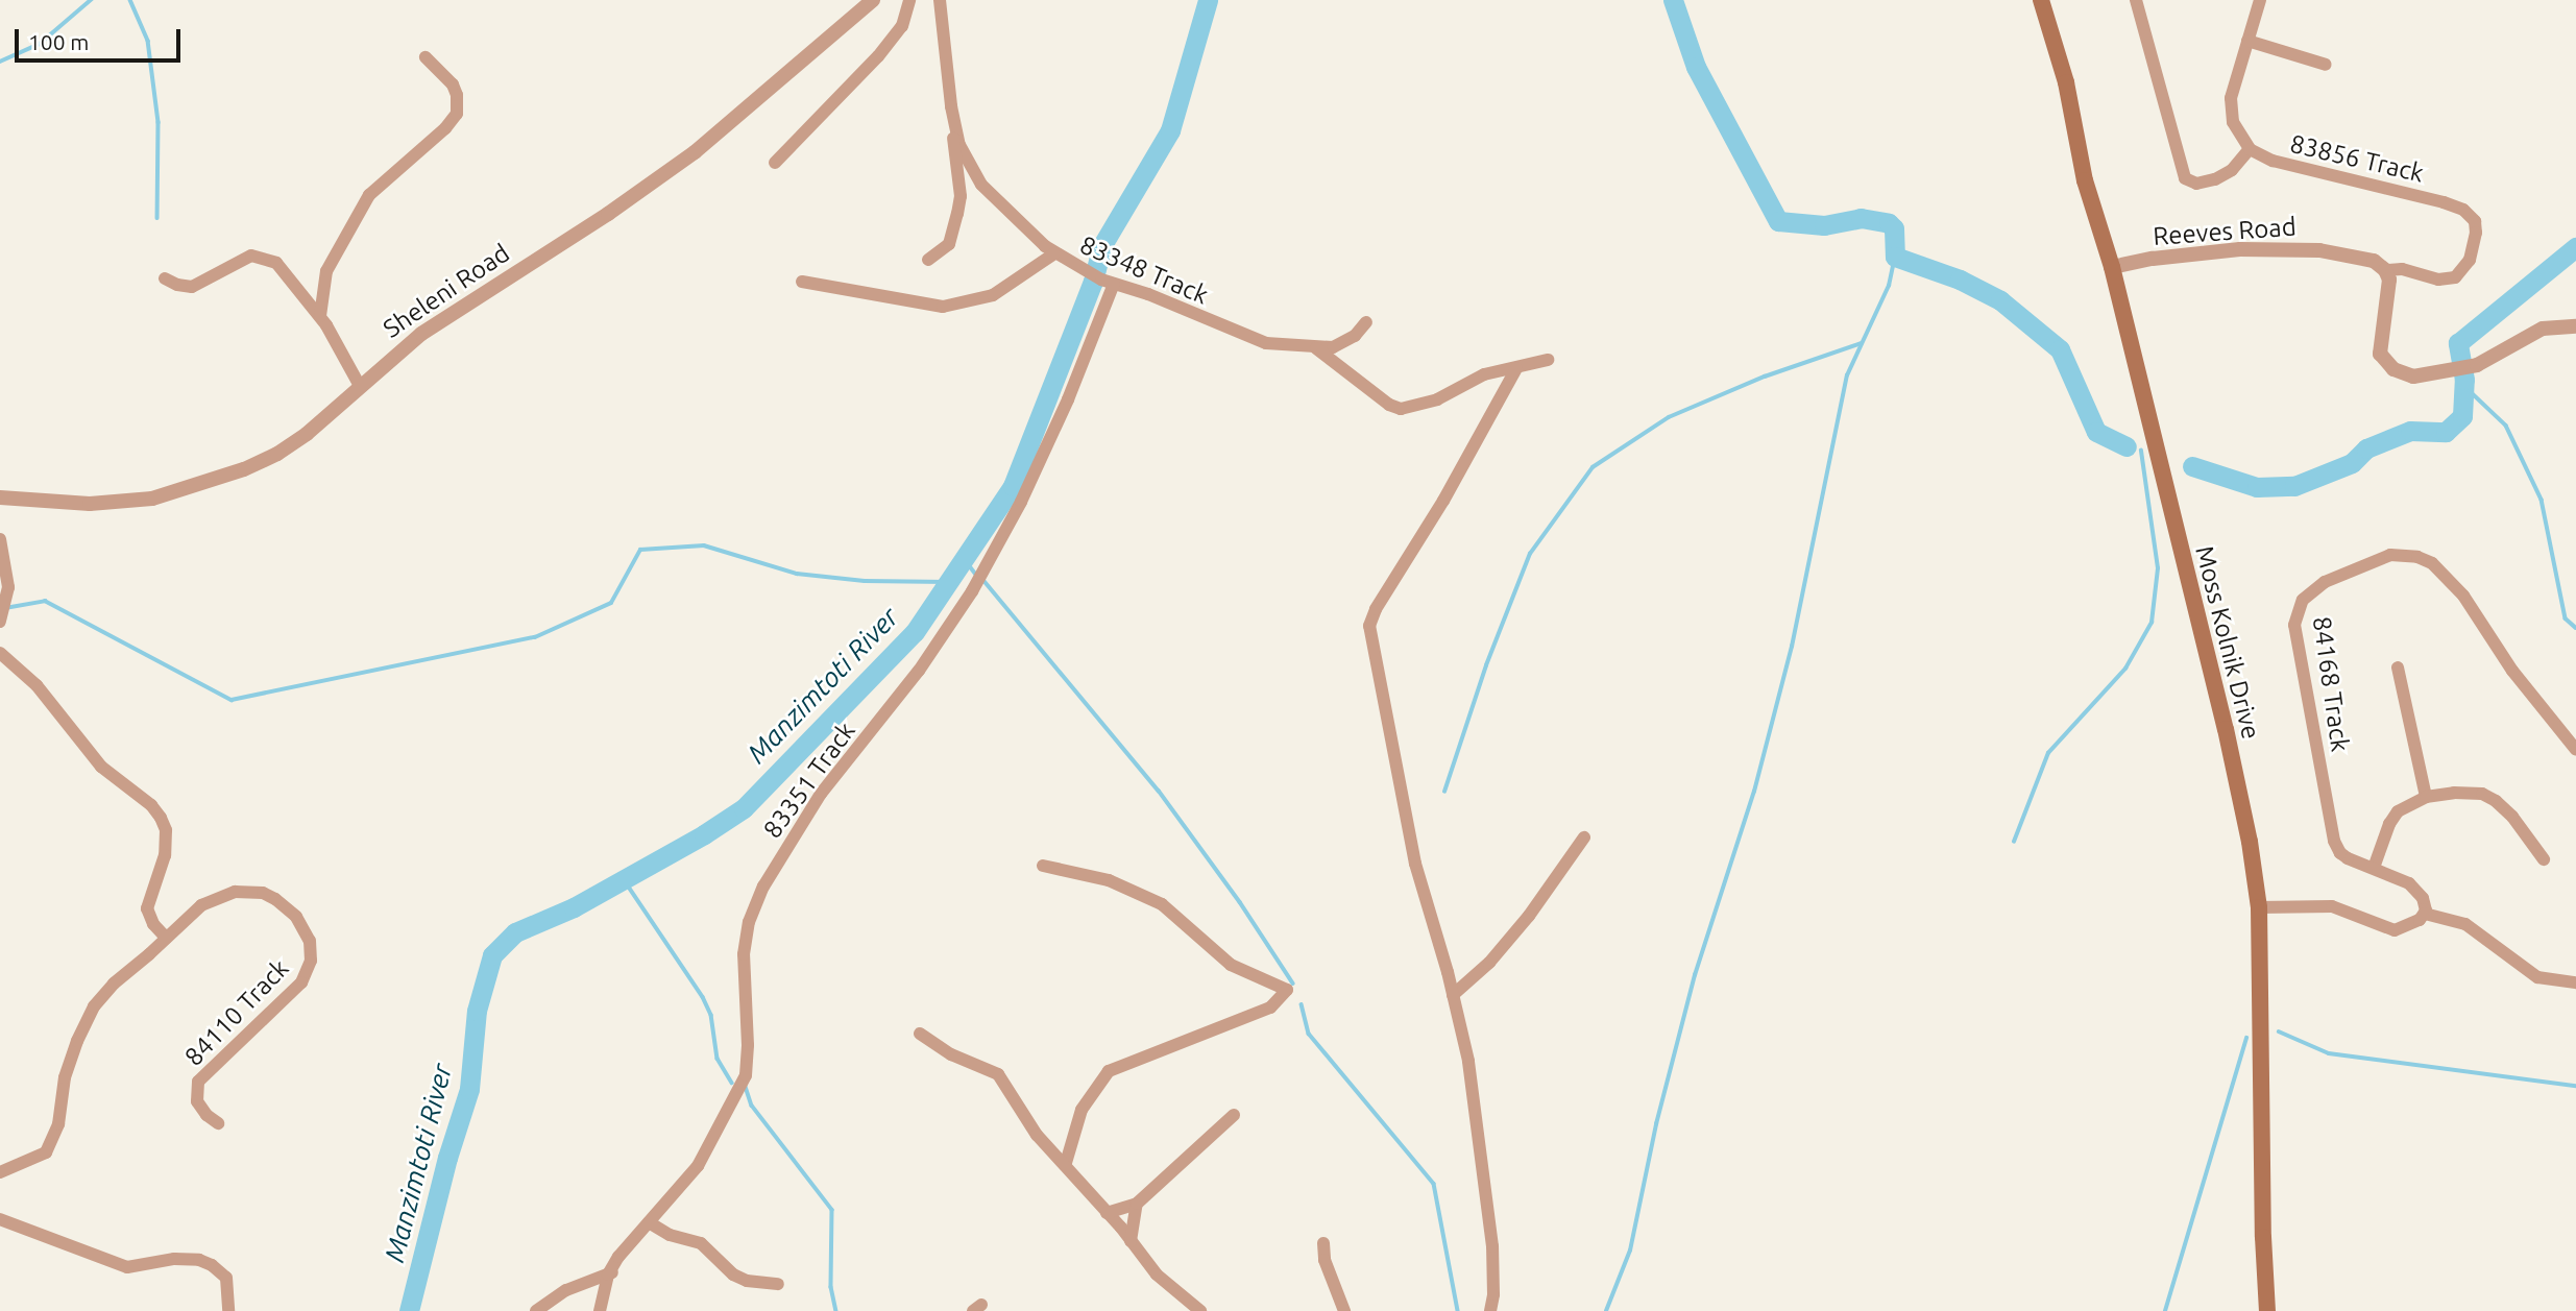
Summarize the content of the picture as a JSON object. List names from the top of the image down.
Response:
{
  "streets": {
    "main road": ["Moss Kolnik Drive"],
    "street": [
      "83856 Track",
      "Reeves Road",
      "83348 Track",
      "Sheleni Road",
      "84168 Track",
      "83351 Track",
      "84110 Track"
    ]
  },
  "crossings": [
    ["83856 Track", "Reeves Road"],
    ["Reeves Road", "Moss Kolnik Drive"],
    ["83348 Track", "83351 Track"]
  ],
  "water": ["Manzimtoti River"],
  "scale_bar": "100 m"
}
